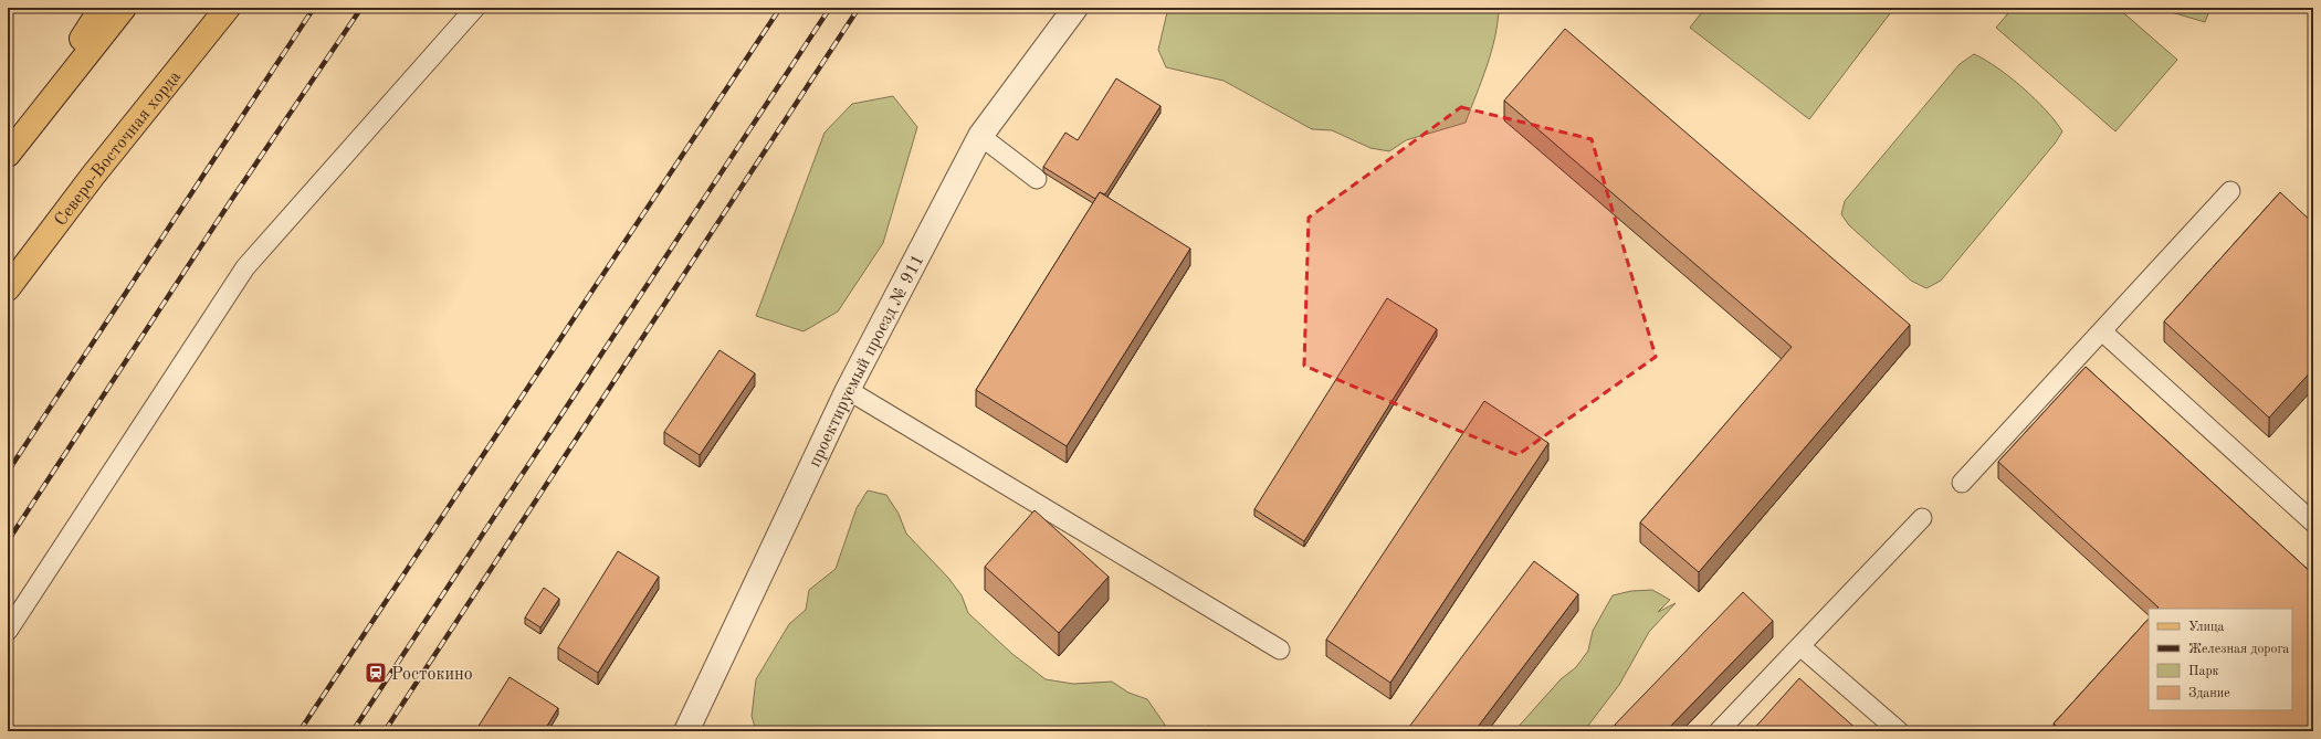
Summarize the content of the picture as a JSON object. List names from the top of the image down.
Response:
{
  "streets": {
    "main road": ["Северо-Восточная хорда"],
    "street": ["проектируемый проезд № 911"]
  },
  "places": {
    "station": ["Ростокино"]
  },
  "legend": [
    "Улица",
    "Железная дорога",
    "Парк",
    "Здание"
  ]
}
